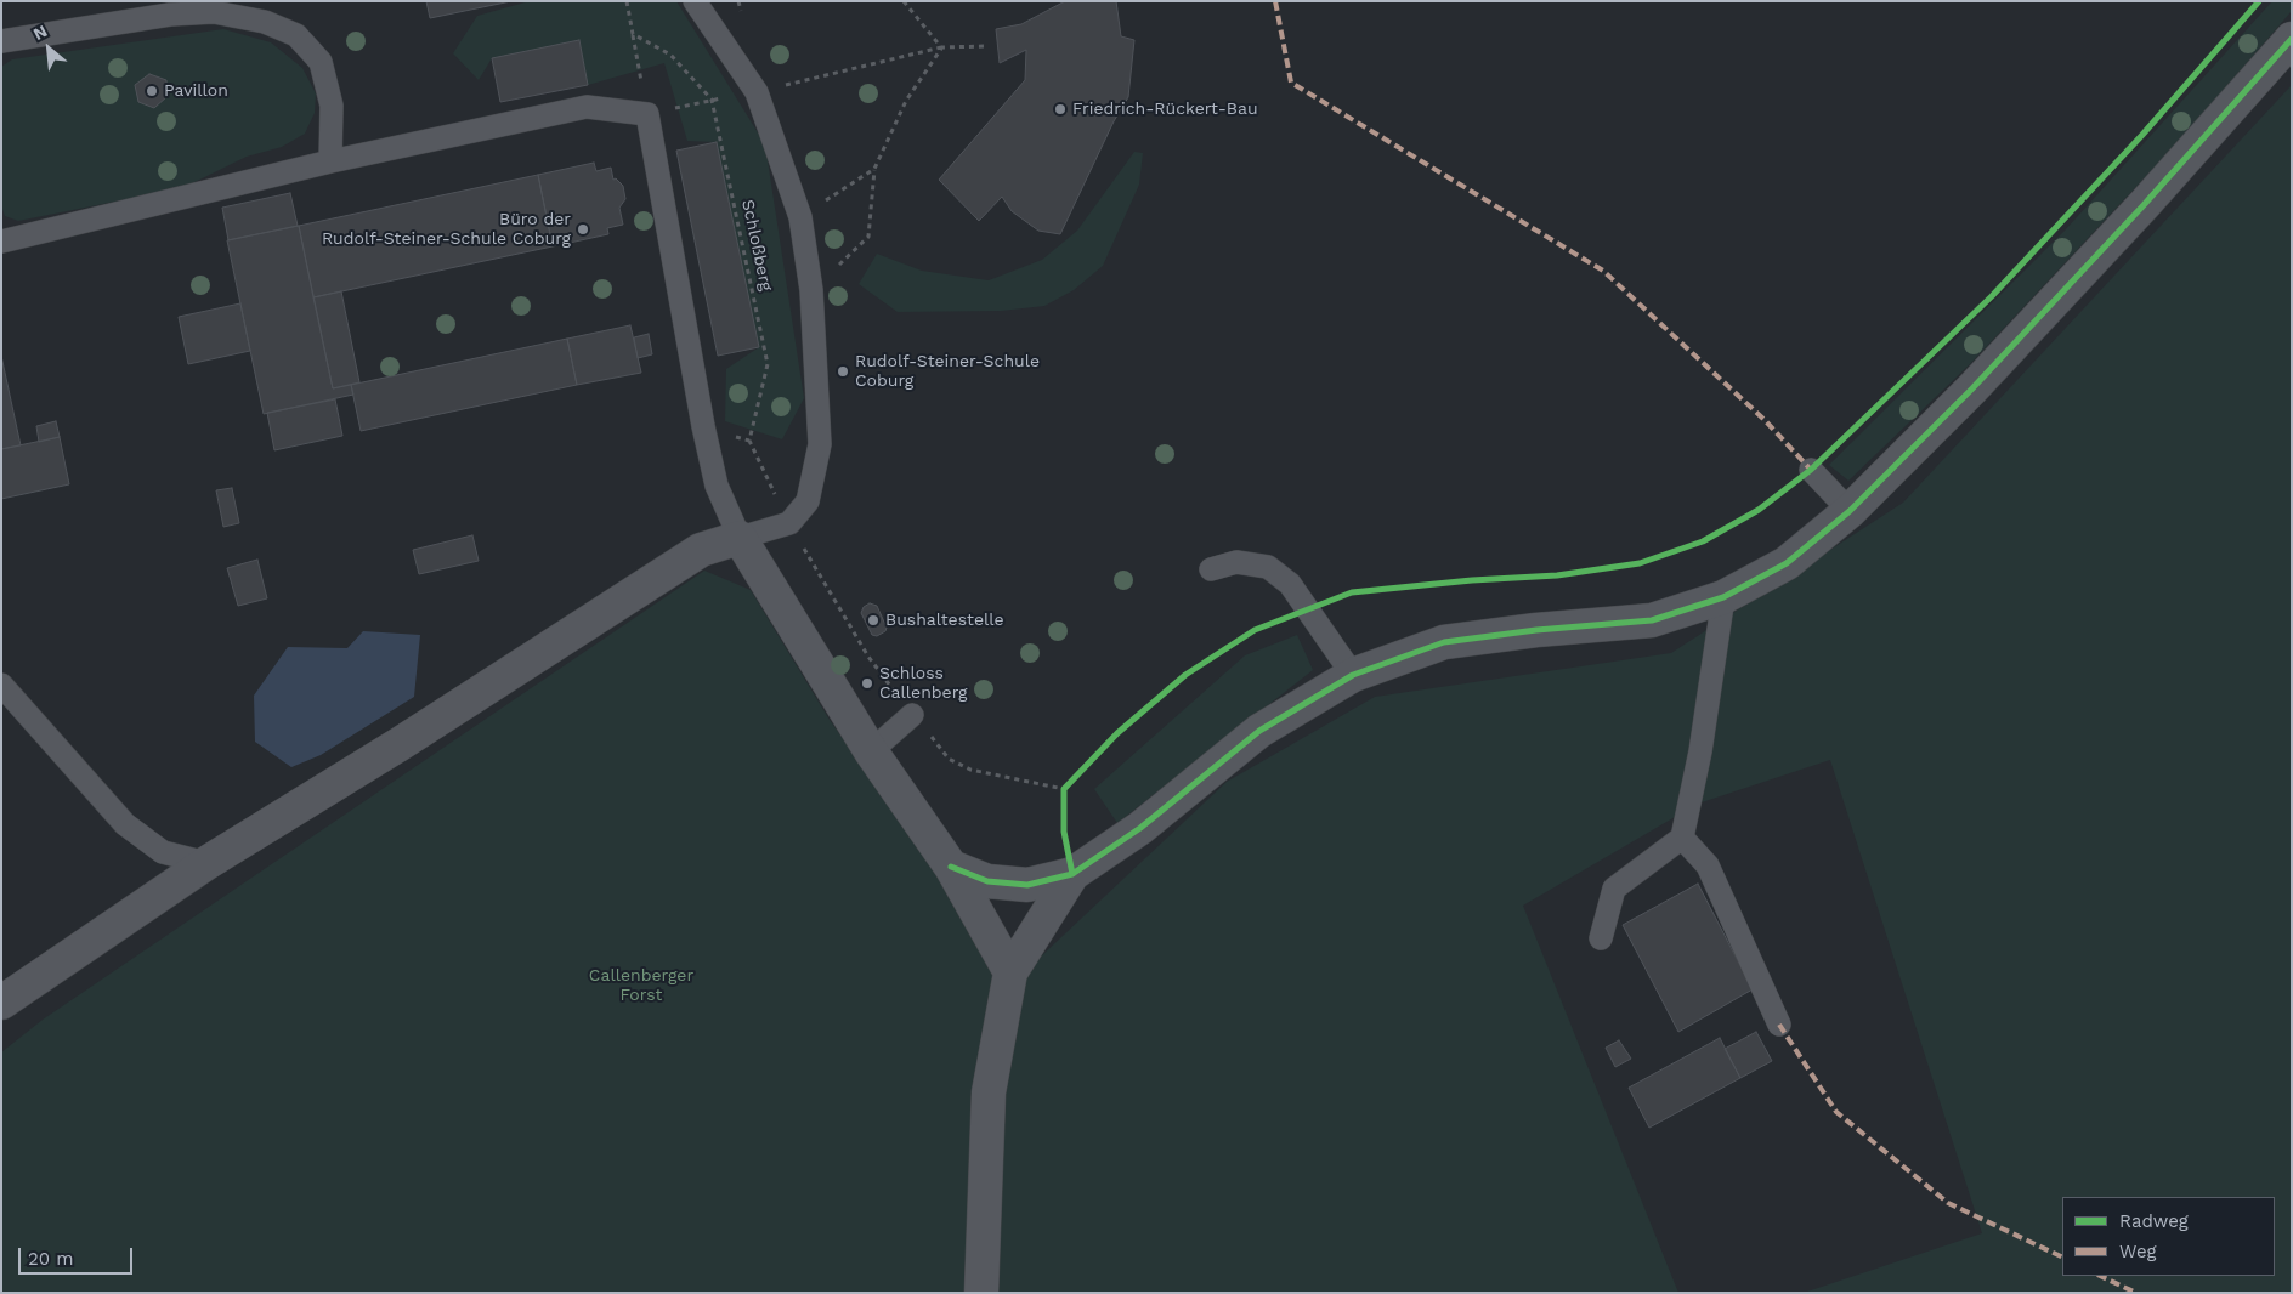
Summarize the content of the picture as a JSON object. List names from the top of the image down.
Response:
{
  "streets": {
    "path": ["Schloßberg"]
  },
  "parks": ["Callenberger Forst"],
  "places": [
    "Pavillon",
    "Friedrich-Rückert-Bau",
    "Büro der Rudolf-Steiner-Schule Coburg",
    "Rudolf-Steiner-Schule Coburg",
    "Bushaltestelle",
    "Schloss Callenberg"
  ],
  "legend": ["Radweg", "Weg"],
  "scale_bar": "20 m",
  "north": "top left"
}
